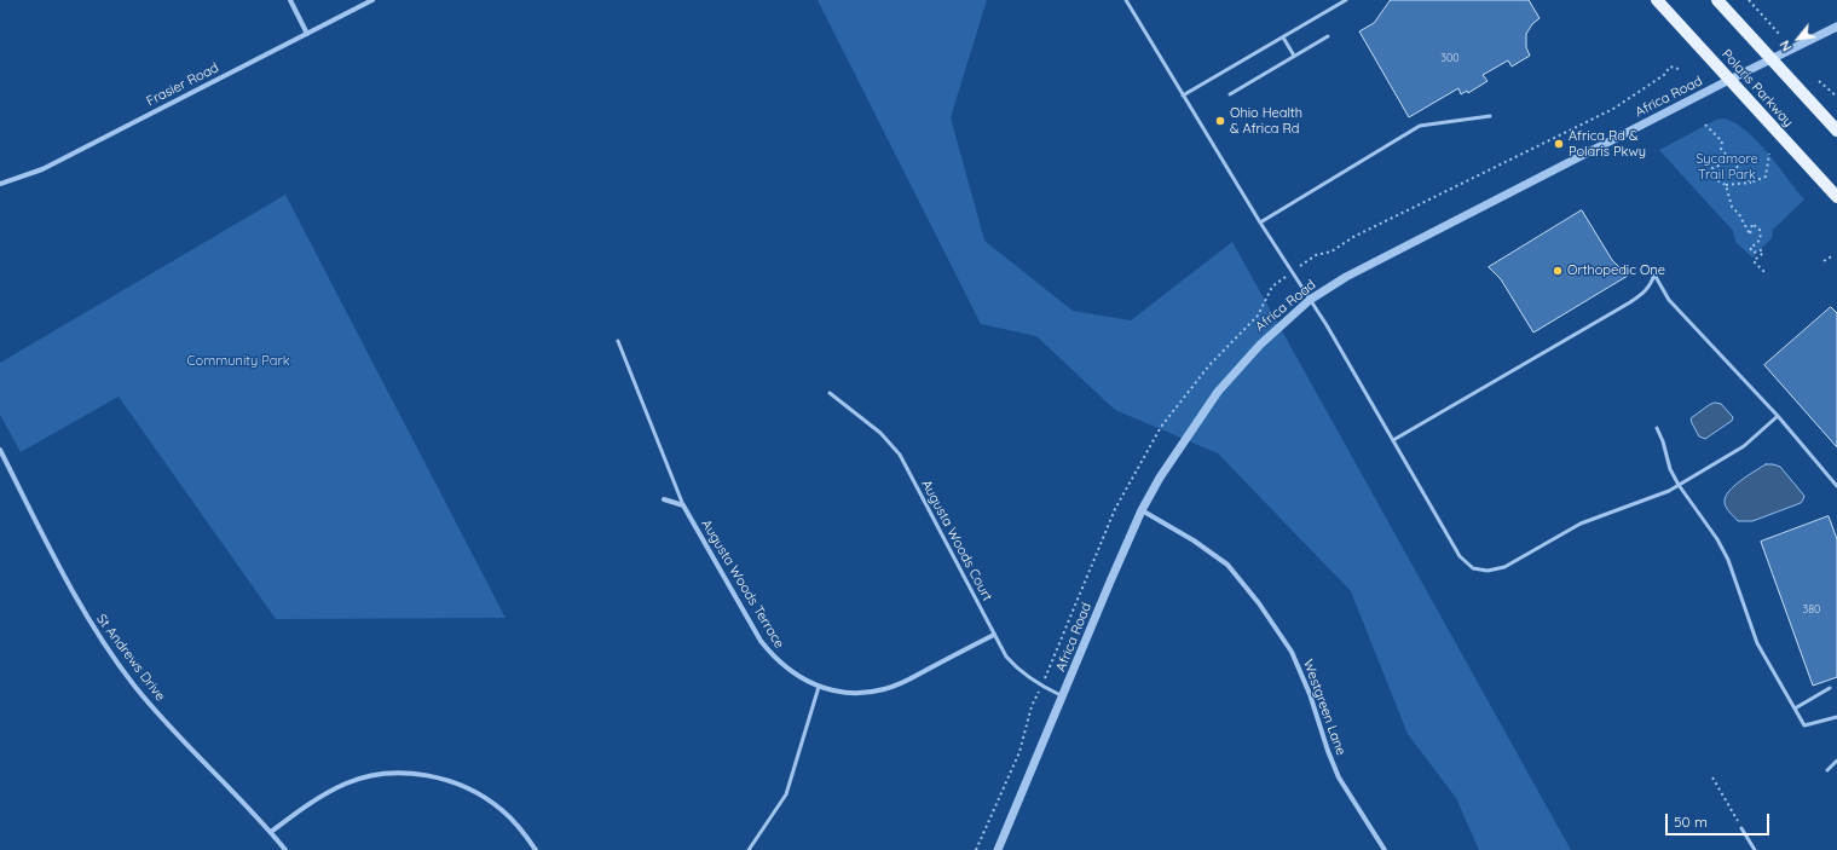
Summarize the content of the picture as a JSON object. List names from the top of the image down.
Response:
{
  "streets": {
    "main road": ["Polaris Parkway"],
    "street": [
      "Frasier Road",
      "Africa Road",
      "Augusta Woods Terrace",
      "St Andrews Drive",
      "Westgreen Lane"
    ],
    "lane": ["Augusta Woods Court"]
  },
  "crossings": [
    ["Polaris Parkway", "Africa Road"],
    ["Africa Road", "Augusta Woods Court"],
    ["Africa Road", "Westgreen Lane"],
    ["Augusta Woods Court", "Augusta Woods Terrace"]
  ],
  "parks": ["Sycamore Trail Park", "Community Park"],
  "places": ["Ohio Health & Africa Rd", "Africa Rd & Polaris Pkwy", "Orthopedic One"],
  "house_numbers": ["300", "380"],
  "scale_bar": "50 m",
  "north": "bottom left"
}
